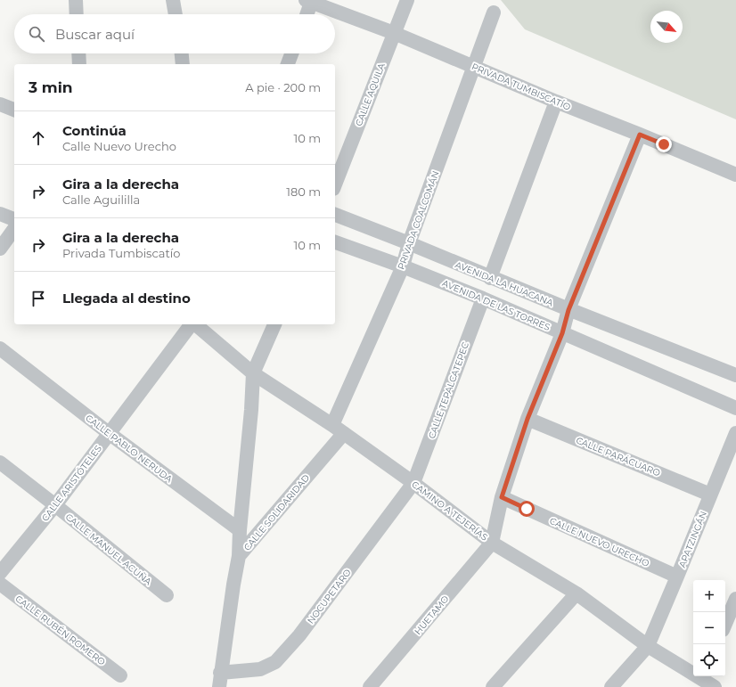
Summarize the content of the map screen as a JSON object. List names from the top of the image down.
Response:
{
  "streets": {
    "street": [
      "PRIVADA TUMBISCATÍO",
      "CALLE AQUILA",
      "PRIVADA COALCOMÁN",
      "AVENIDA LA HUACANA",
      "AVENIDA DE LAS TORRES",
      "CALLE TEPALCATEPEC",
      "CALLE PABLO NERUDA",
      "CALLE PARÁCUARO",
      "CALLE ARISTÓTELES",
      "CAMINO A TEJERÍAS",
      "CALLE SOLIDARIDAD",
      "APATZINGÁN",
      "CALLE NUEVO URECHO",
      "CALLE MANUEL ACUÑA",
      "NOCUPETARO",
      "HUETAMO",
      "CALLE RUBÉN ROMERO"
    ]
  },
  "crossings": [
    ["PRIVADA TUMBISCATÍO", "CALLE AQUILA"],
    ["PRIVADA TUMBISCATÍO", "PRIVADA COALCOMÁN"],
    ["PRIVADA COALCOMÁN", "AVENIDA LA HUACANA"],
    ["PRIVADA COALCOMÁN", "AVENIDA DE LAS TORRES"],
    ["PRIVADA COALCOMÁN", "CAMINO A TEJERÍAS"],
    ["PRIVADA COALCOMÁN", "CALLE SOLIDARIDAD"],
    ["AVENIDA DE LAS TORRES", "CALLE TEPALCATEPEC"],
    ["CALLE TEPALCATEPEC", "CAMINO A TEJERÍAS"],
    ["CALLE TEPALCATEPEC", "NOCUPETARO"],
    ["CALLE PABLO NERUDA", "CALLE ARISTÓTELES"],
    ["CALLE PABLO NERUDA", "CALLE SOLIDARIDAD"],
    ["CALLE PARÁCUARO", "APATZINGÁN"],
    ["CALLE ARISTÓTELES", "CALLE MANUEL ACUÑA"],
    ["CAMINO A TEJERÍAS", "CALLE SOLIDARIDAD"],
    ["CAMINO A TEJERÍAS", "APATZINGÁN"],
    ["CAMINO A TEJERÍAS", "NOCUPETARO"],
    ["CAMINO A TEJERÍAS", "HUETAMO"],
    ["CALLE SOLIDARIDAD", "NOCUPETARO"],
    ["APATZINGÁN", "CALLE NUEVO URECHO"]
  ],
  "north": "bottom right",
  "page": {
    "search": "Buscar aquí",
    "heading": ["3 min", "A pie · 200 m"],
    "list": [
      ["Continúa", "Calle Nuevo Urecho", "10 m"],
      ["Gira a la derecha", "Calle Aguililla", "180 m"],
      ["Gira a la derecha", "Privada Tumbiscatío", "10 m"],
      "Llegada al destino"
    ],
    "map_buttons": ["+", "−"]
  }
}
